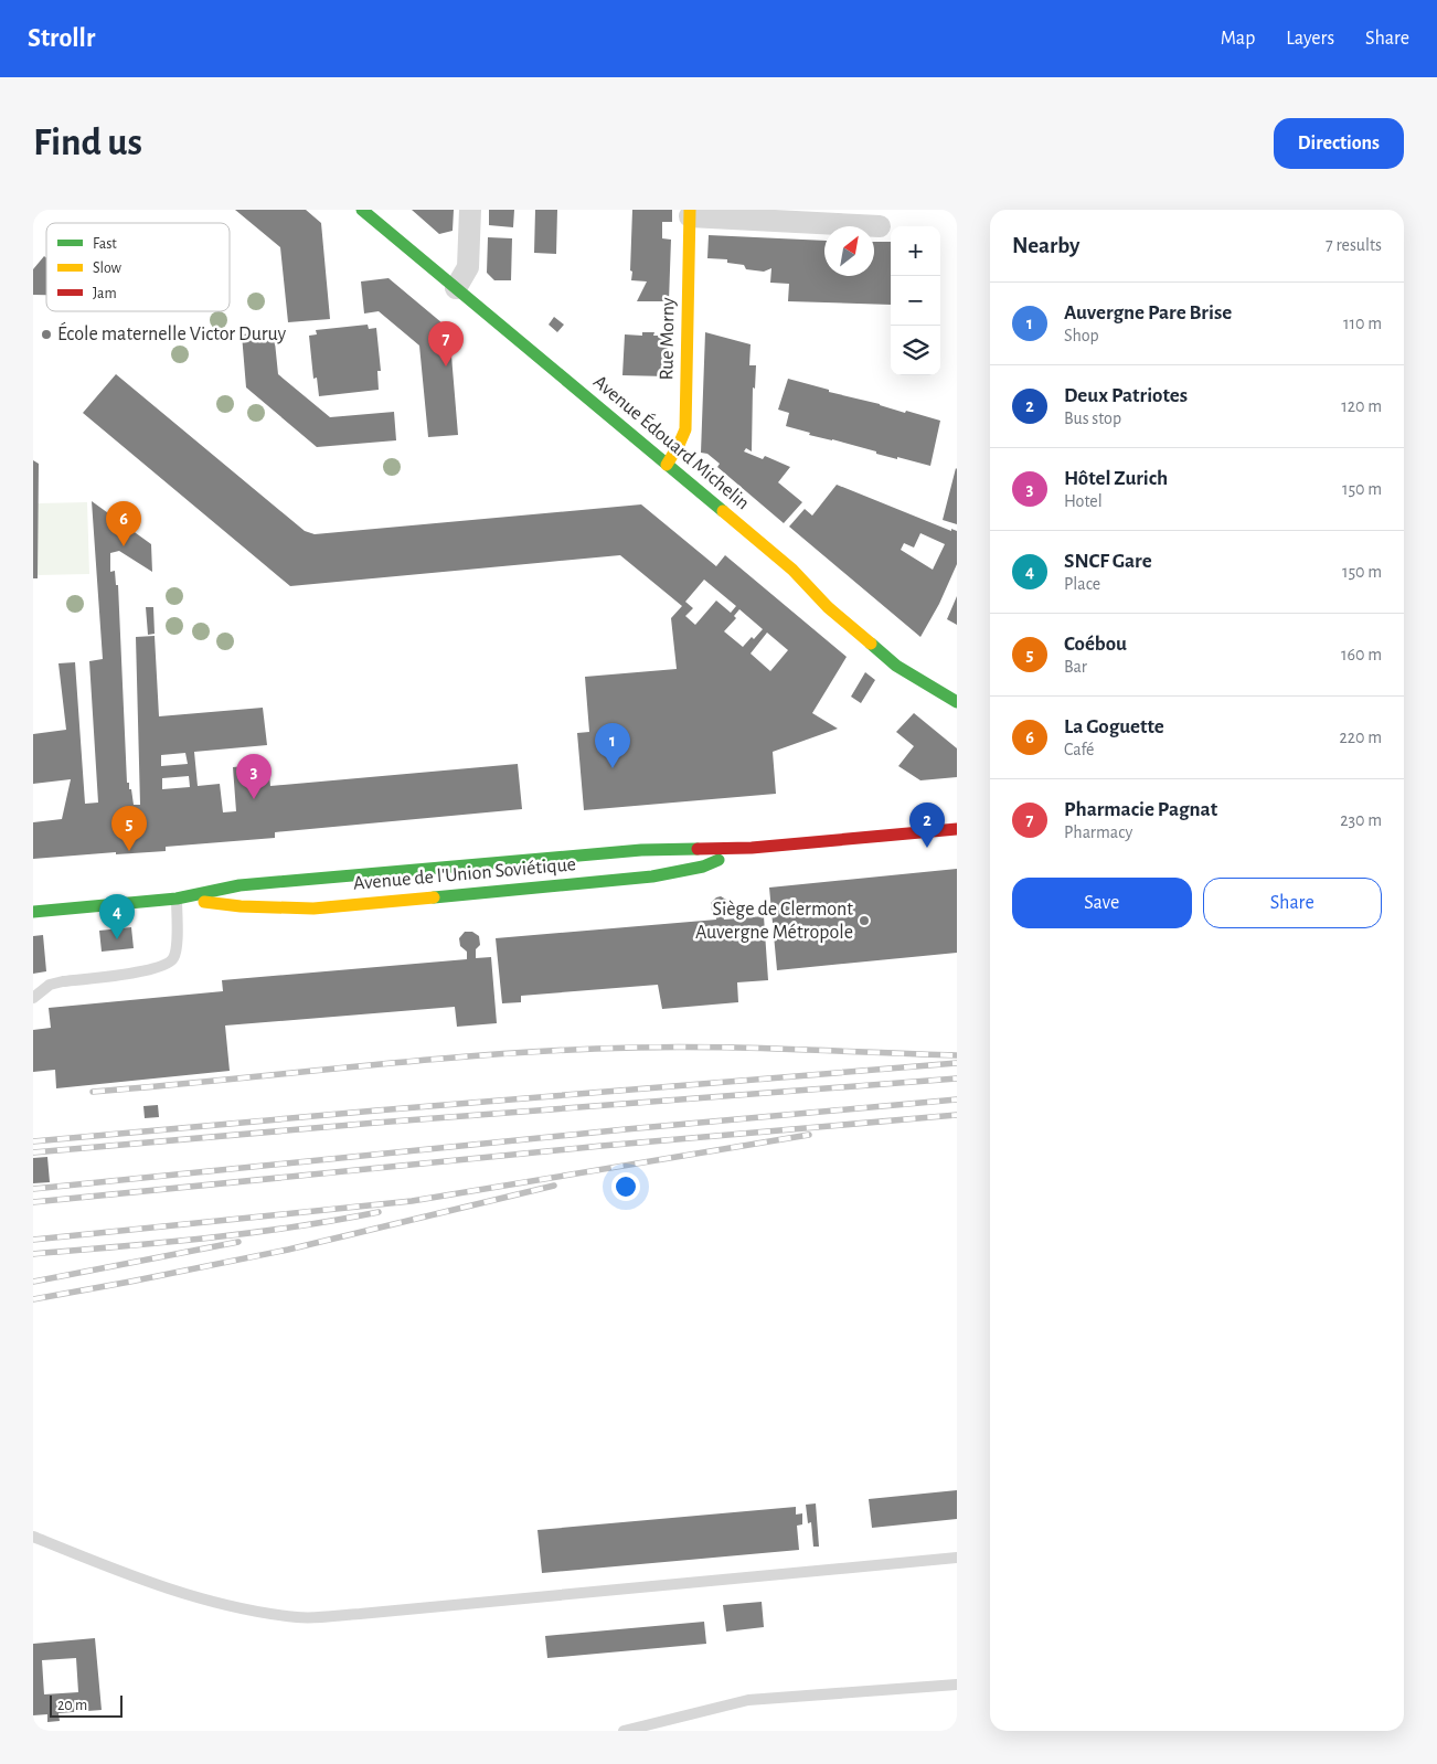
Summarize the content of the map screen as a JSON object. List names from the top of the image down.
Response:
{
  "streets": {
    "street": ["Rue Morny", "Avenue Édouard Michelin", "Avenue de l'Union Soviétique"]
  },
  "crossings": [
    ["Rue Morny", "Avenue Édouard Michelin"]
  ],
  "places": ["École maternelle Victor Duruy", "Siège de Clermont Auvergne Métropole"],
  "legend": ["Fast", "Slow", "Jam"],
  "scale_bar": "20 m",
  "north": "top right",
  "page": {
    "header": "Strollr",
    "nav": ["Map", "Layers", "Share"],
    "buttons": [
      "Directions",
      ["Save", "Share"]
    ],
    "title": "Find us",
    "heading": ["Nearby", "7 results"],
    "map_buttons": ["+", "−"],
    "list": [
      {
        "mark": "1",
        "name": "Auvergne Pare Brise",
        "note": "Shop",
        "value": "110 m"
      },
      {
        "mark": "2",
        "name": "Deux Patriotes",
        "note": "Bus stop",
        "value": "120 m"
      },
      {
        "mark": "3",
        "name": "Hôtel Zurich",
        "note": "Hotel",
        "value": "150 m"
      },
      {
        "mark": "4",
        "name": "SNCF Gare",
        "note": "Place",
        "value": "150 m"
      },
      {
        "mark": "5",
        "name": "Coébou",
        "note": "Bar",
        "value": "160 m"
      },
      {
        "mark": "6",
        "name": "La Goguette",
        "note": "Café",
        "value": "220 m"
      },
      {
        "mark": "7",
        "name": "Pharmacie Pagnat",
        "note": "Pharmacy",
        "value": "230 m"
      }
    ],
    "pins": [
      "7",
      "6",
      "1",
      "3",
      "2",
      "5",
      "4"
    ],
    "scale": "20 m"
  }
}
